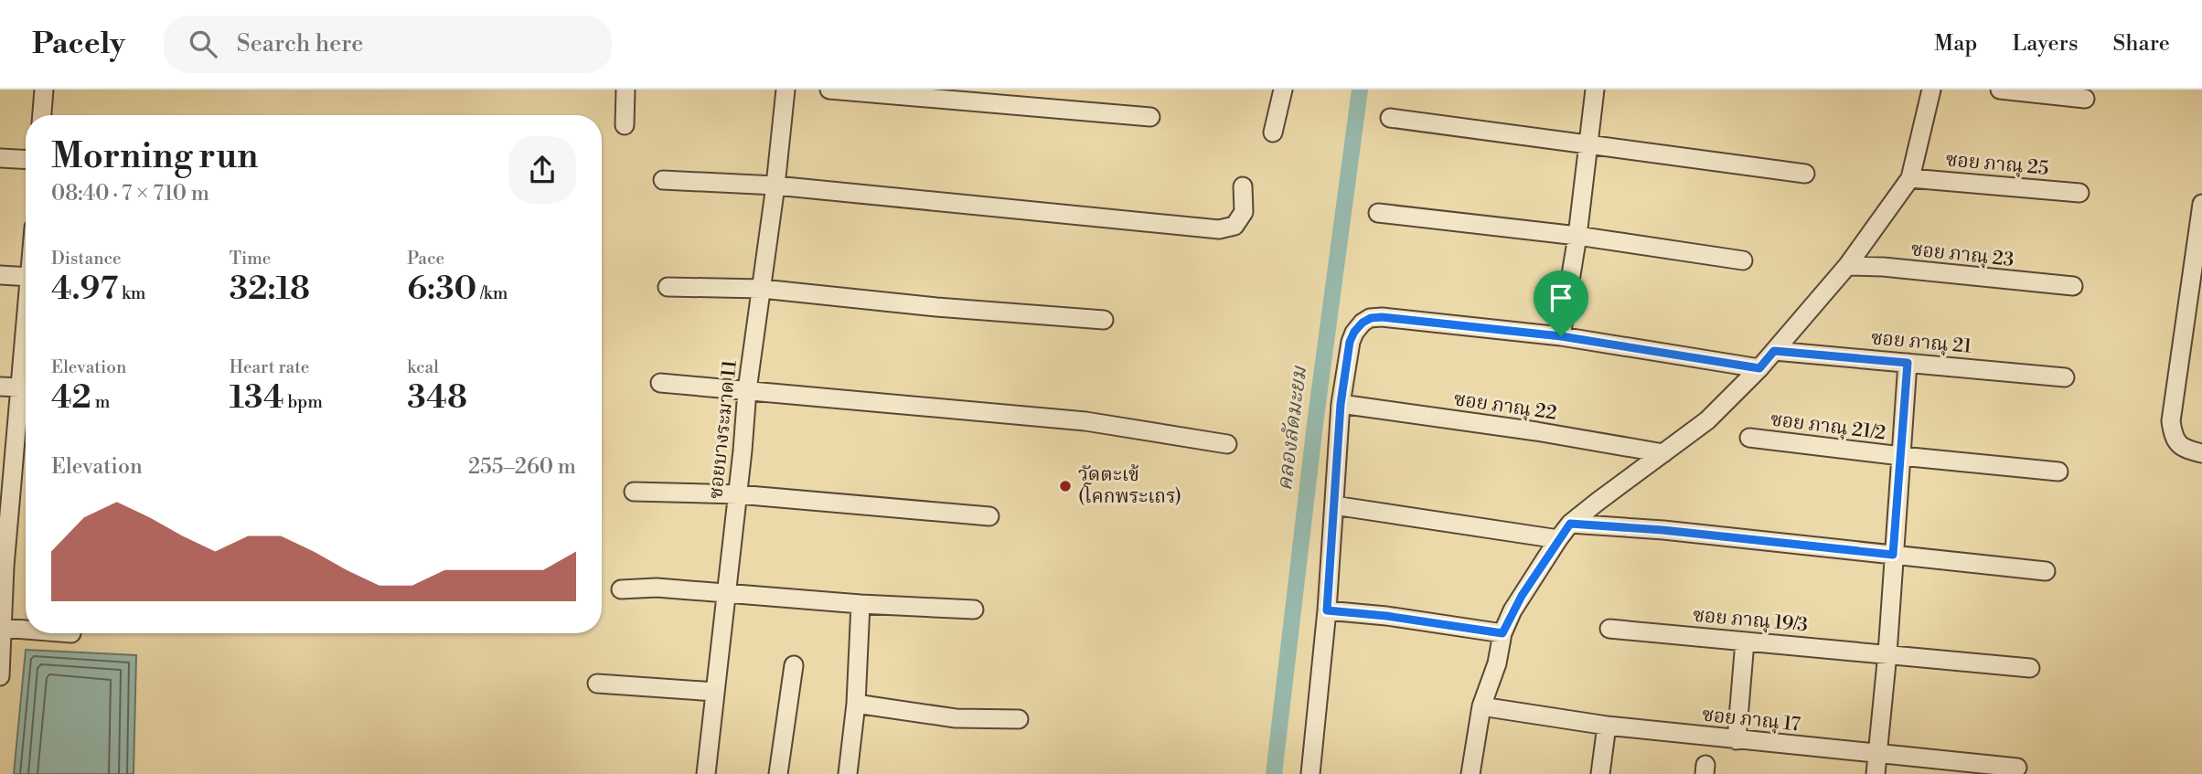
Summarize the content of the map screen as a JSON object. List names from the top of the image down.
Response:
{
  "streets": {
    "street": [
      "ซอย ภาณุ 25",
      "ซอย ภาณุ 23",
      "ซอย ภาณุ 21",
      "ซอย ภาณุ 22",
      "ซอย ภาณุ 21/2",
      "ซอยบางระมาด 11",
      "ซอย ภาณุ 19/3",
      "ซอย ภาณุ 17"
    ]
  },
  "water": ["คลองลัดมะยม"],
  "places": ["วัดตะเข้ (โคกพระเถร)"],
  "page": {
    "header": "Pacely",
    "search": "Search here",
    "nav": ["Map", "Layers", "Share"],
    "heading": ["Morning run", "08:40 · 7 × 710 m"],
    "stats": [
      ["Distance", "4.97 km"],
      ["Time", "32:18"],
      ["Pace", "6:30 /km"],
      ["Elevation", "42 m"],
      ["Heart rate", "134 bpm"],
      ["kcal", "348"]
    ],
    "chart": ["Elevation", "255–260 m"]
  }
}
